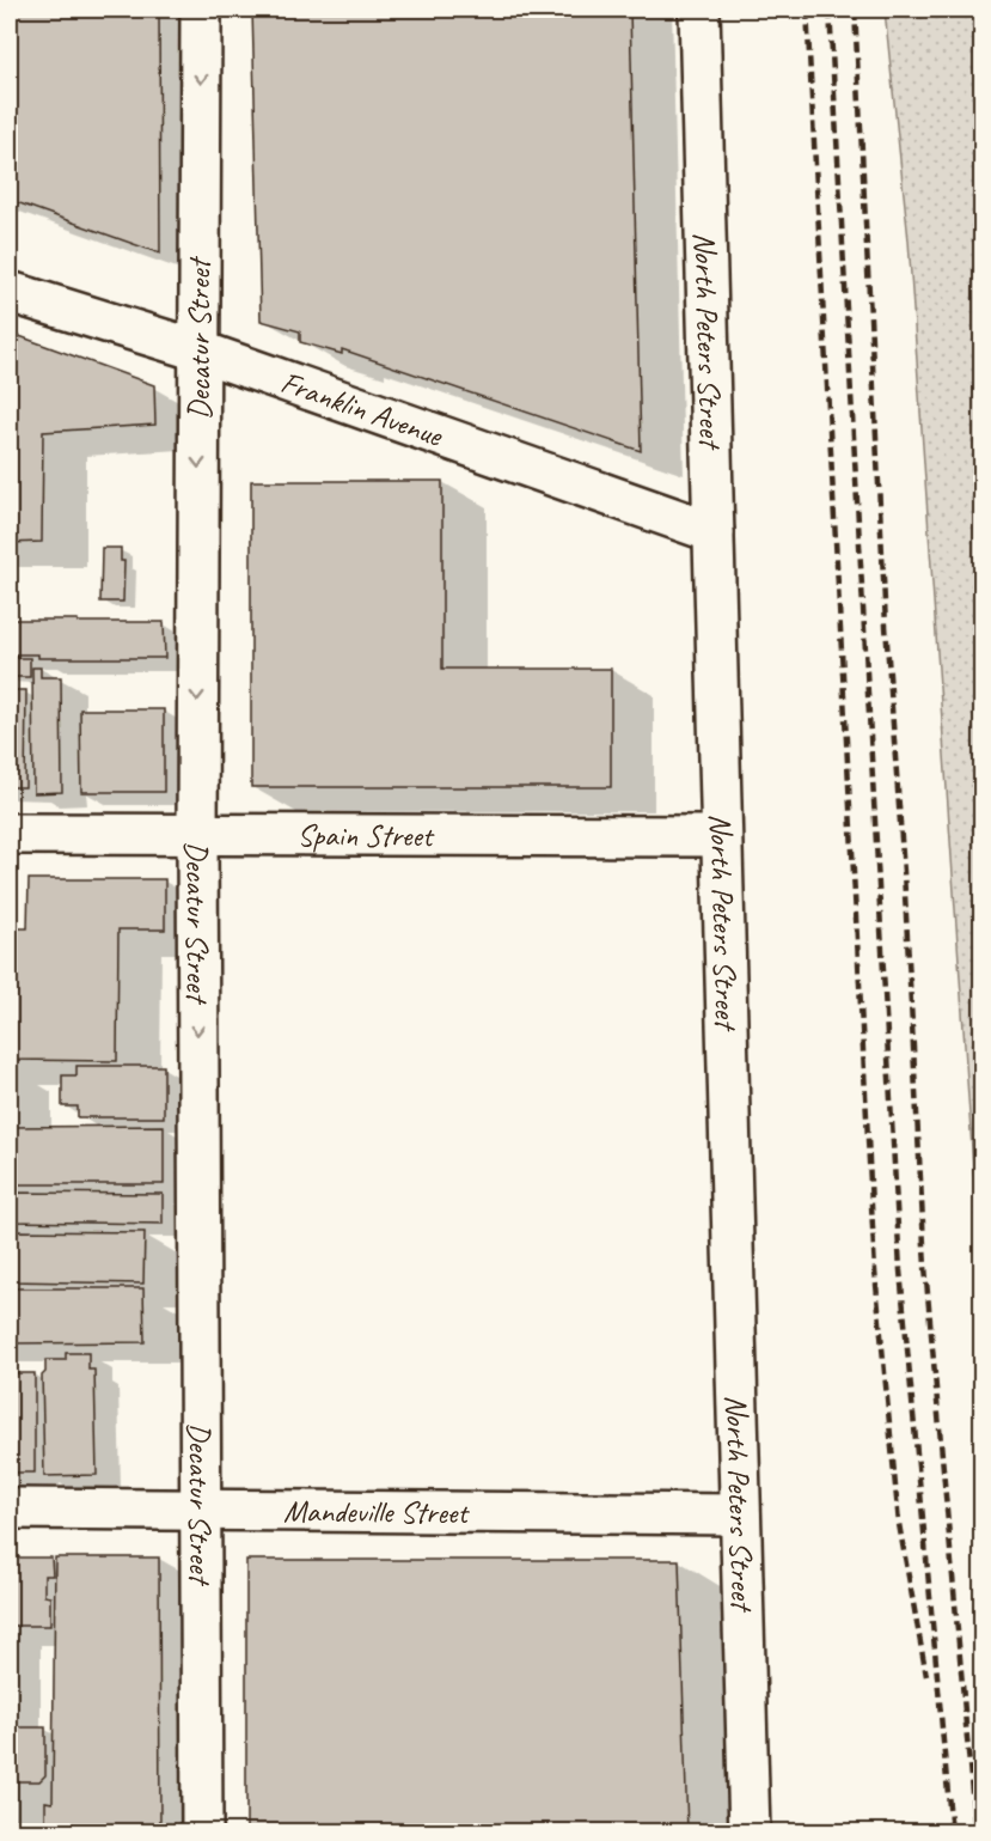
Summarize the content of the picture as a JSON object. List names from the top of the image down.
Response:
{
  "streets": {
    "street": [
      "Decatur Street",
      "North Peters Street",
      "Franklin Avenue",
      "Spain Street",
      "Mandeville Street"
    ]
  },
  "crossings": [
    ["Decatur Street", "Franklin Avenue"],
    ["Decatur Street", "Spain Street"],
    ["Decatur Street", "Mandeville Street"],
    ["North Peters Street", "Franklin Avenue"],
    ["North Peters Street", "Spain Street"],
    ["North Peters Street", "Mandeville Street"]
  ],
  "one_way": ["Decatur Street"]
}
